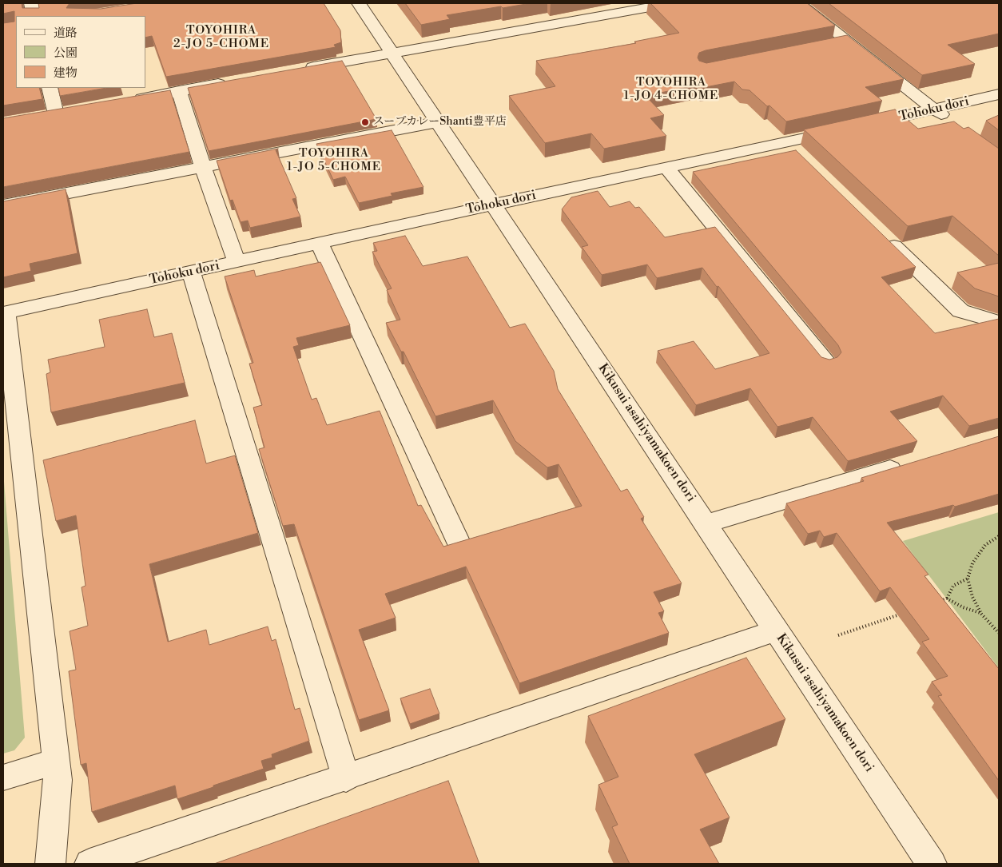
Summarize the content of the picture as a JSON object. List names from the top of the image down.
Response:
{
  "streets": {
    "street": ["Tohoku dori", "Kikusui asahiyamakoen dori"]
  },
  "crossings": [
    ["Tohoku dori", "Kikusui asahiyamakoen dori"]
  ],
  "districts": ["TOYOHIRA 2-JO 5-CHOME", "TOYOHIRA 1-JO 4-CHOME", "TOYOHIRA 1-JO 5-CHOME"],
  "places": ["スープカレーShanti豊平店"],
  "legend": ["道路", "公園", "建物"]
}
